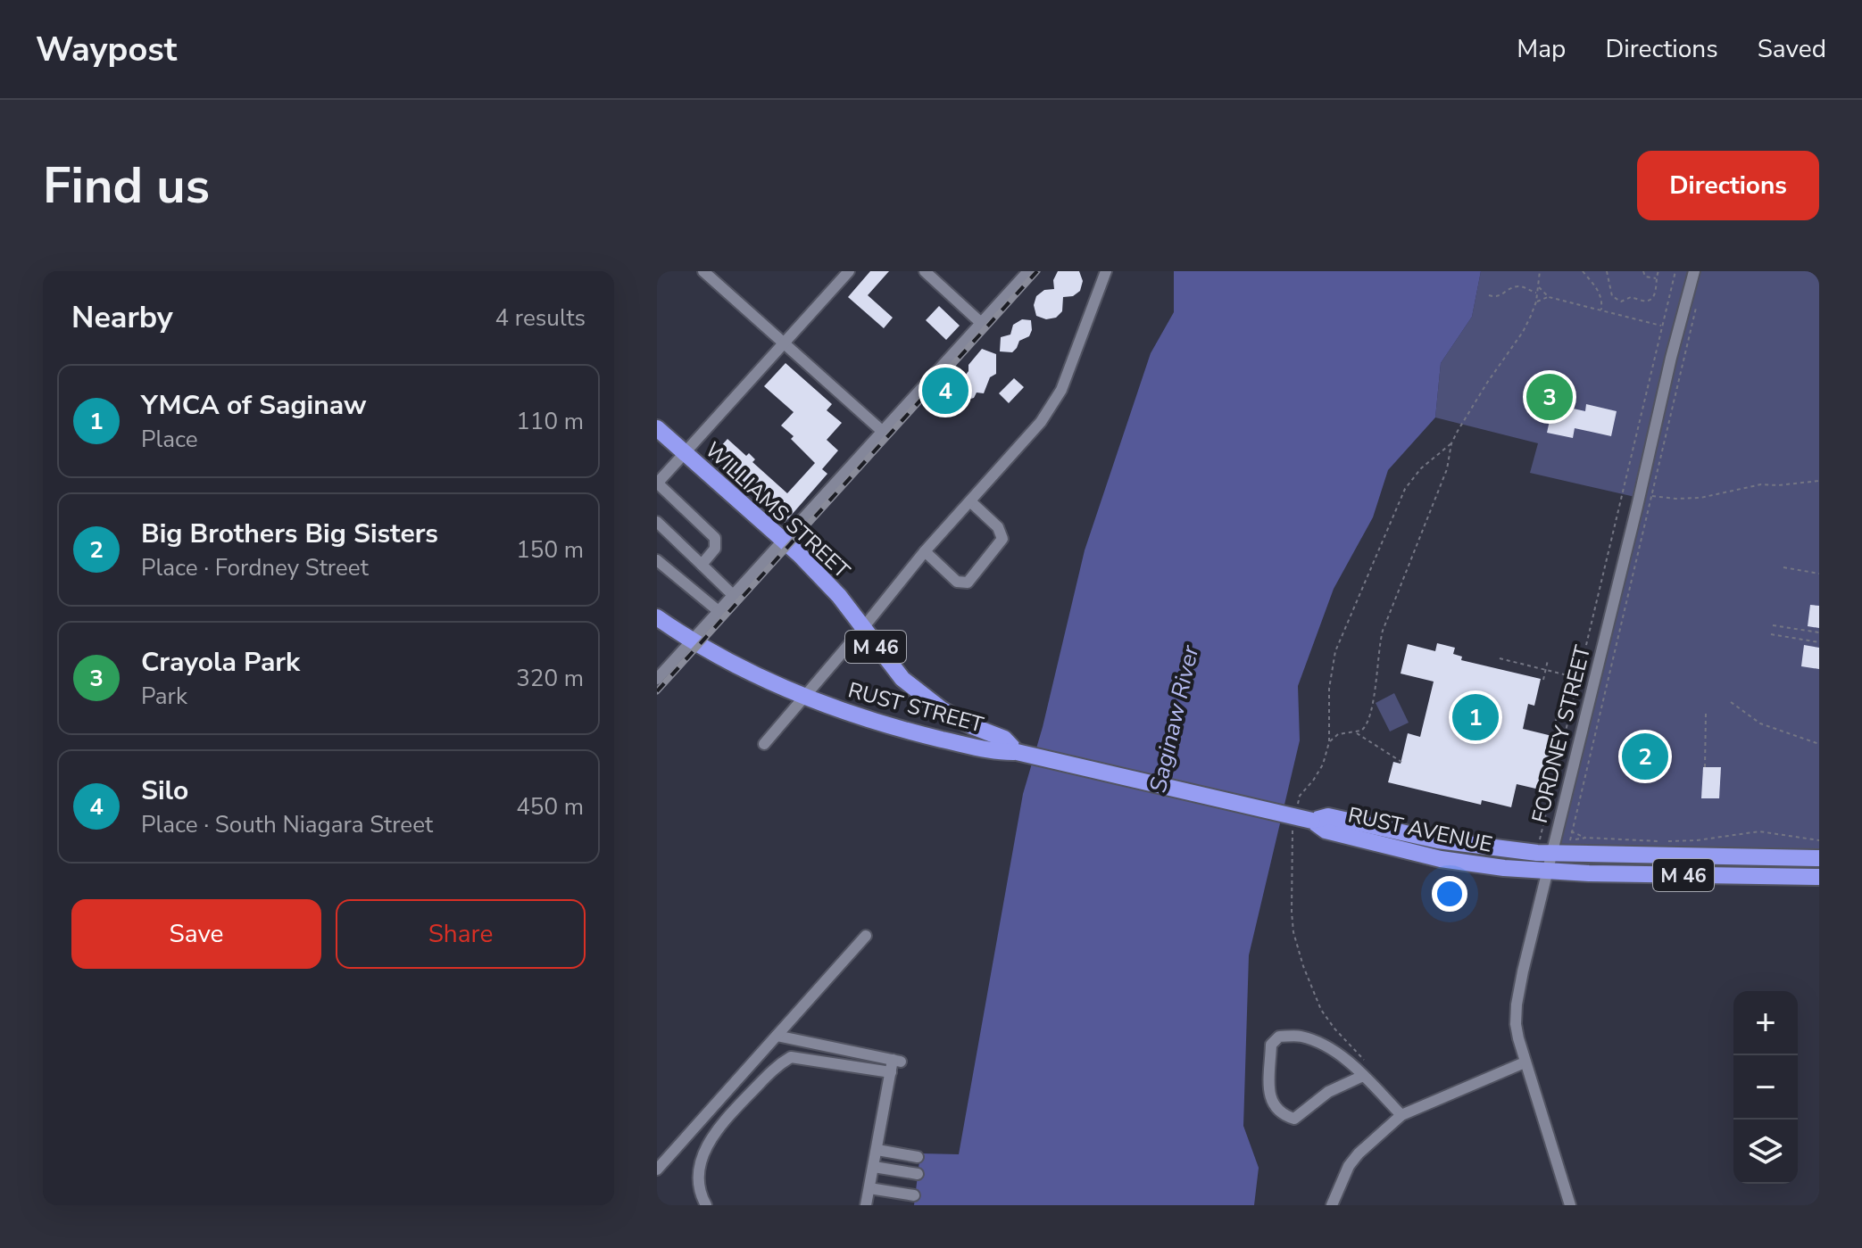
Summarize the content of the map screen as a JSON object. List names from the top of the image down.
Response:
{
  "streets": {
    "highway": [
      "WILLIAMS STREET",
      "M 46",
      "RUST STREET",
      "RUST AVENUE"
    ],
    "street": ["FORDNEY STREET"]
  },
  "crossings": [
    ["WILLIAMS STREET", "M 46"],
    ["WILLIAMS STREET", "RUST STREET"],
    ["M 46", "RUST STREET"],
    ["M 46", "RUST AVENUE"],
    ["FORDNEY STREET", "RUST AVENUE"]
  ],
  "water": ["Saginaw River"],
  "page": {
    "header": "Waypost",
    "nav": ["Map", "Directions", "Saved"],
    "buttons": [
      "Directions",
      ["Save", "Share"]
    ],
    "title": "Find us",
    "heading": ["Nearby", "4 results"],
    "list": [
      {
        "mark": "1",
        "name": "YMCA of Saginaw",
        "note": "Place",
        "value": "110 m"
      },
      {
        "mark": "2",
        "name": "Big Brothers Big Sisters",
        "note": "Place · Fordney Street",
        "value": "150 m"
      },
      {
        "mark": "3",
        "name": "Crayola Park",
        "note": "Park",
        "value": "320 m"
      },
      {
        "mark": "4",
        "name": "Silo",
        "note": "Place · South Niagara Street",
        "value": "450 m"
      }
    ],
    "pins": [
      "4",
      "3",
      "1",
      "2"
    ],
    "map_buttons": ["+", "−"]
  }
}
